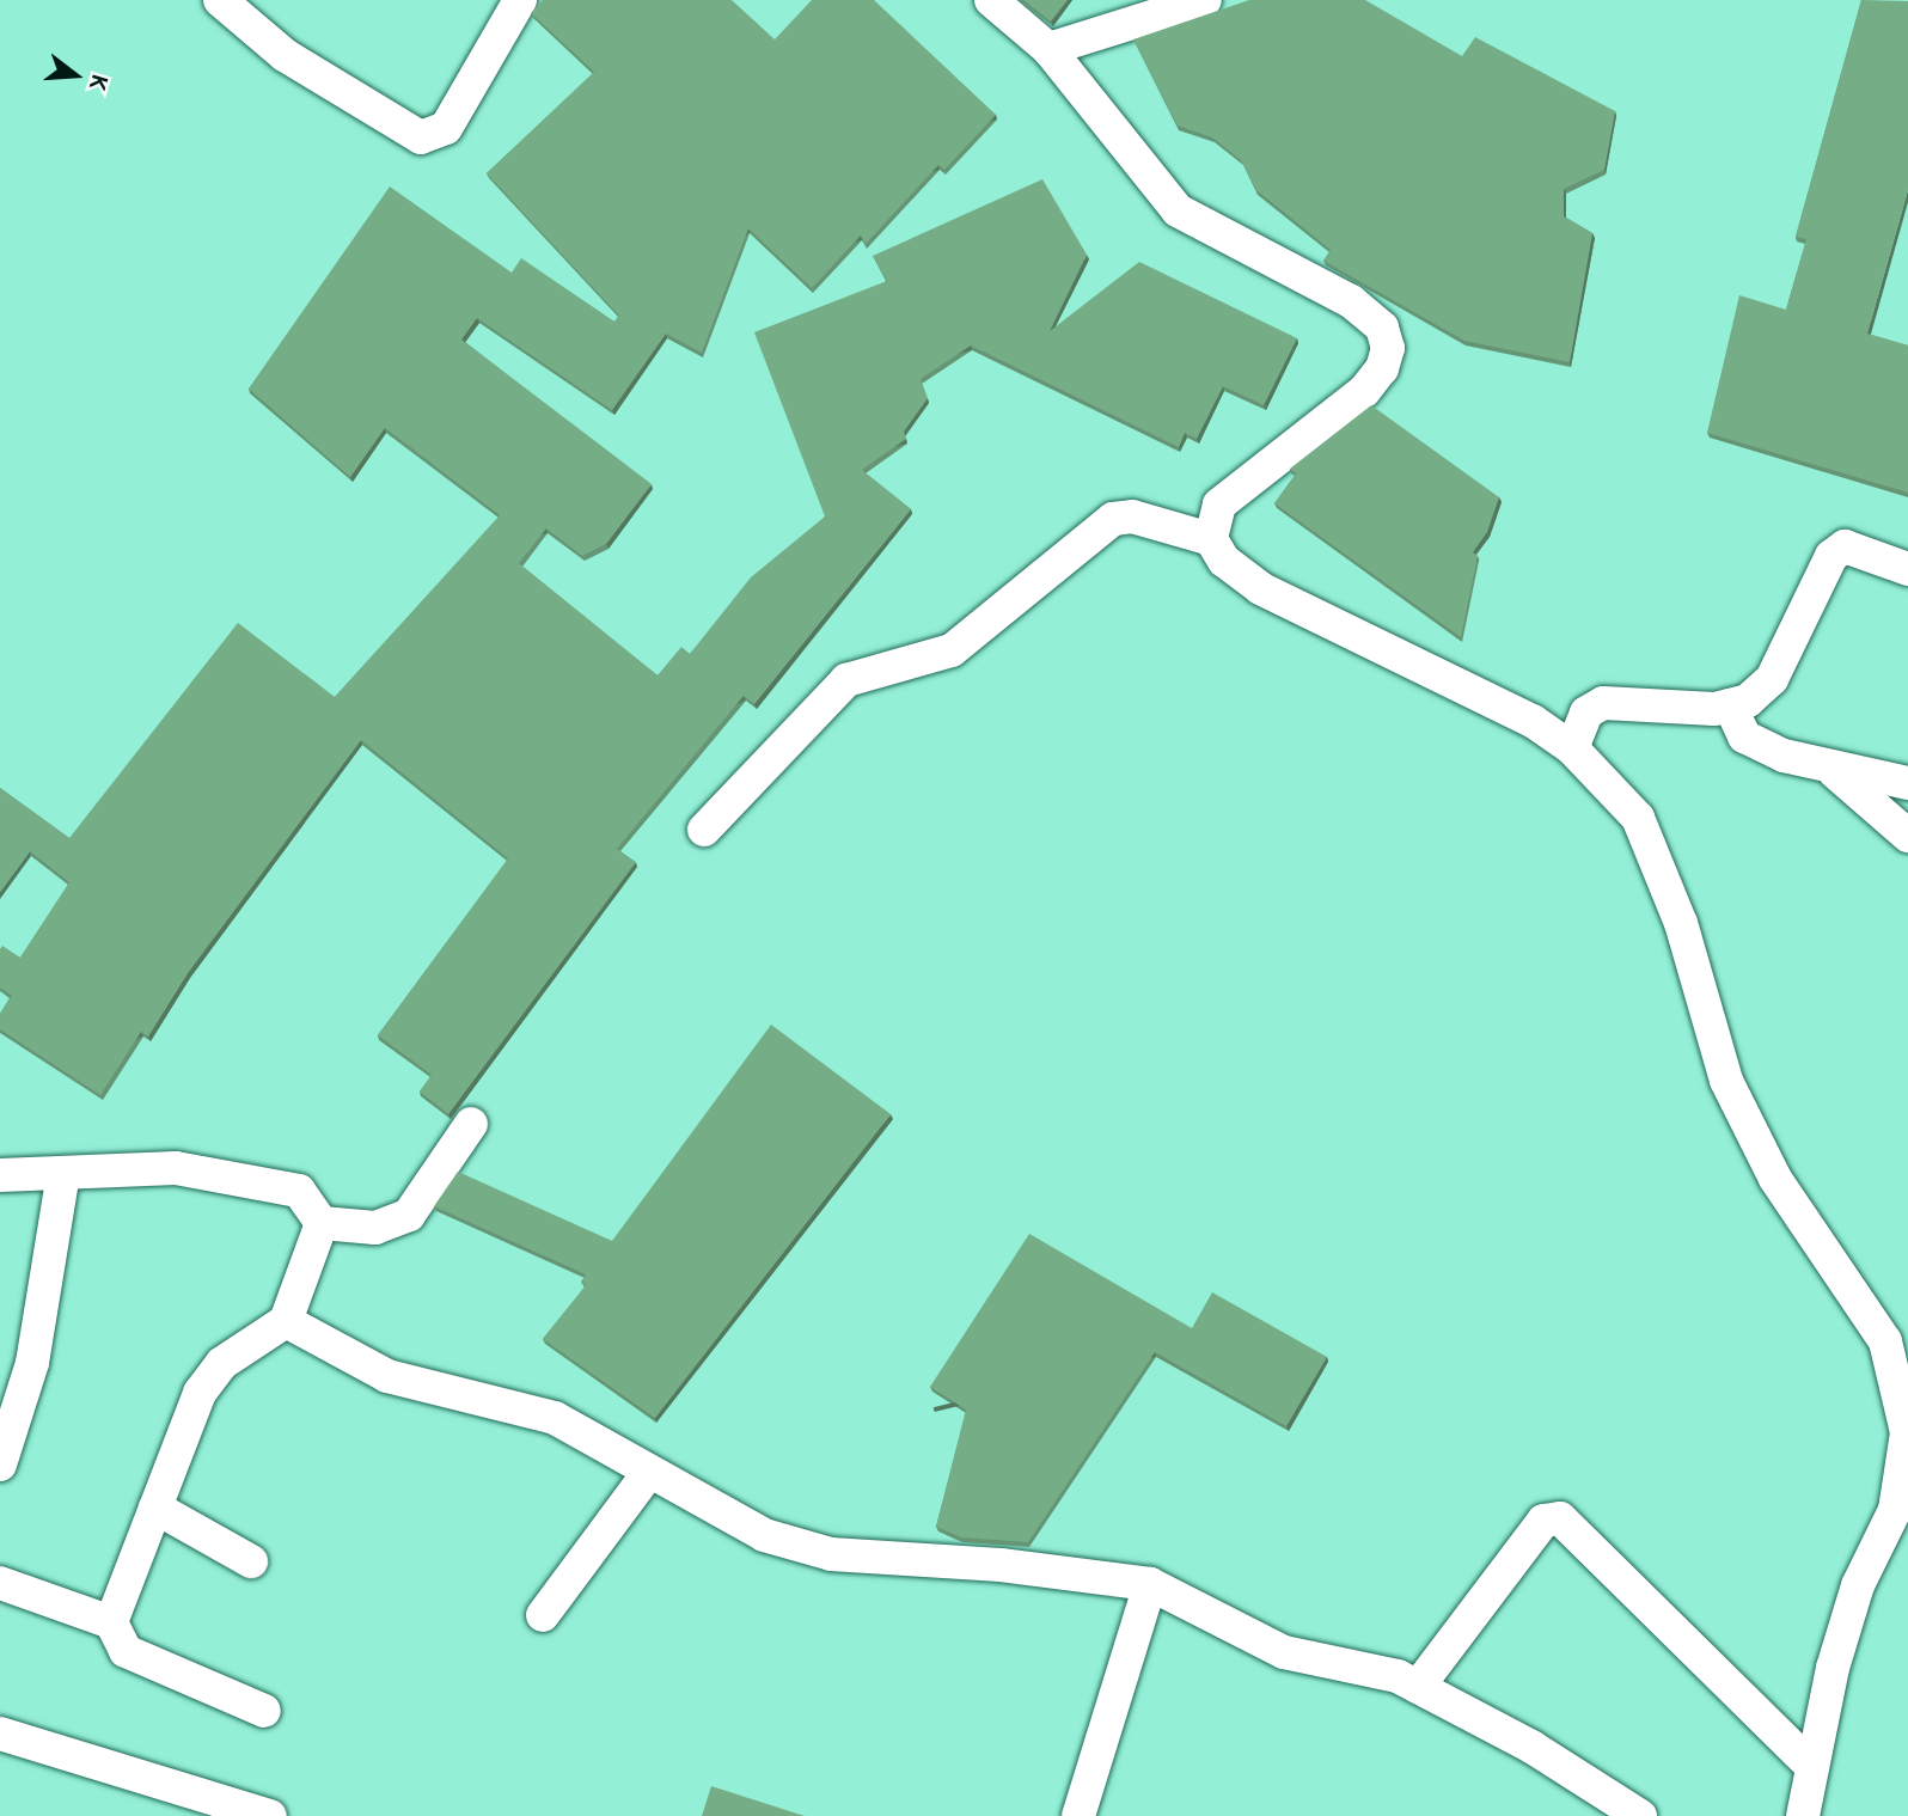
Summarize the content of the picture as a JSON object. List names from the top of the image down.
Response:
{
  "north": "right"
}
